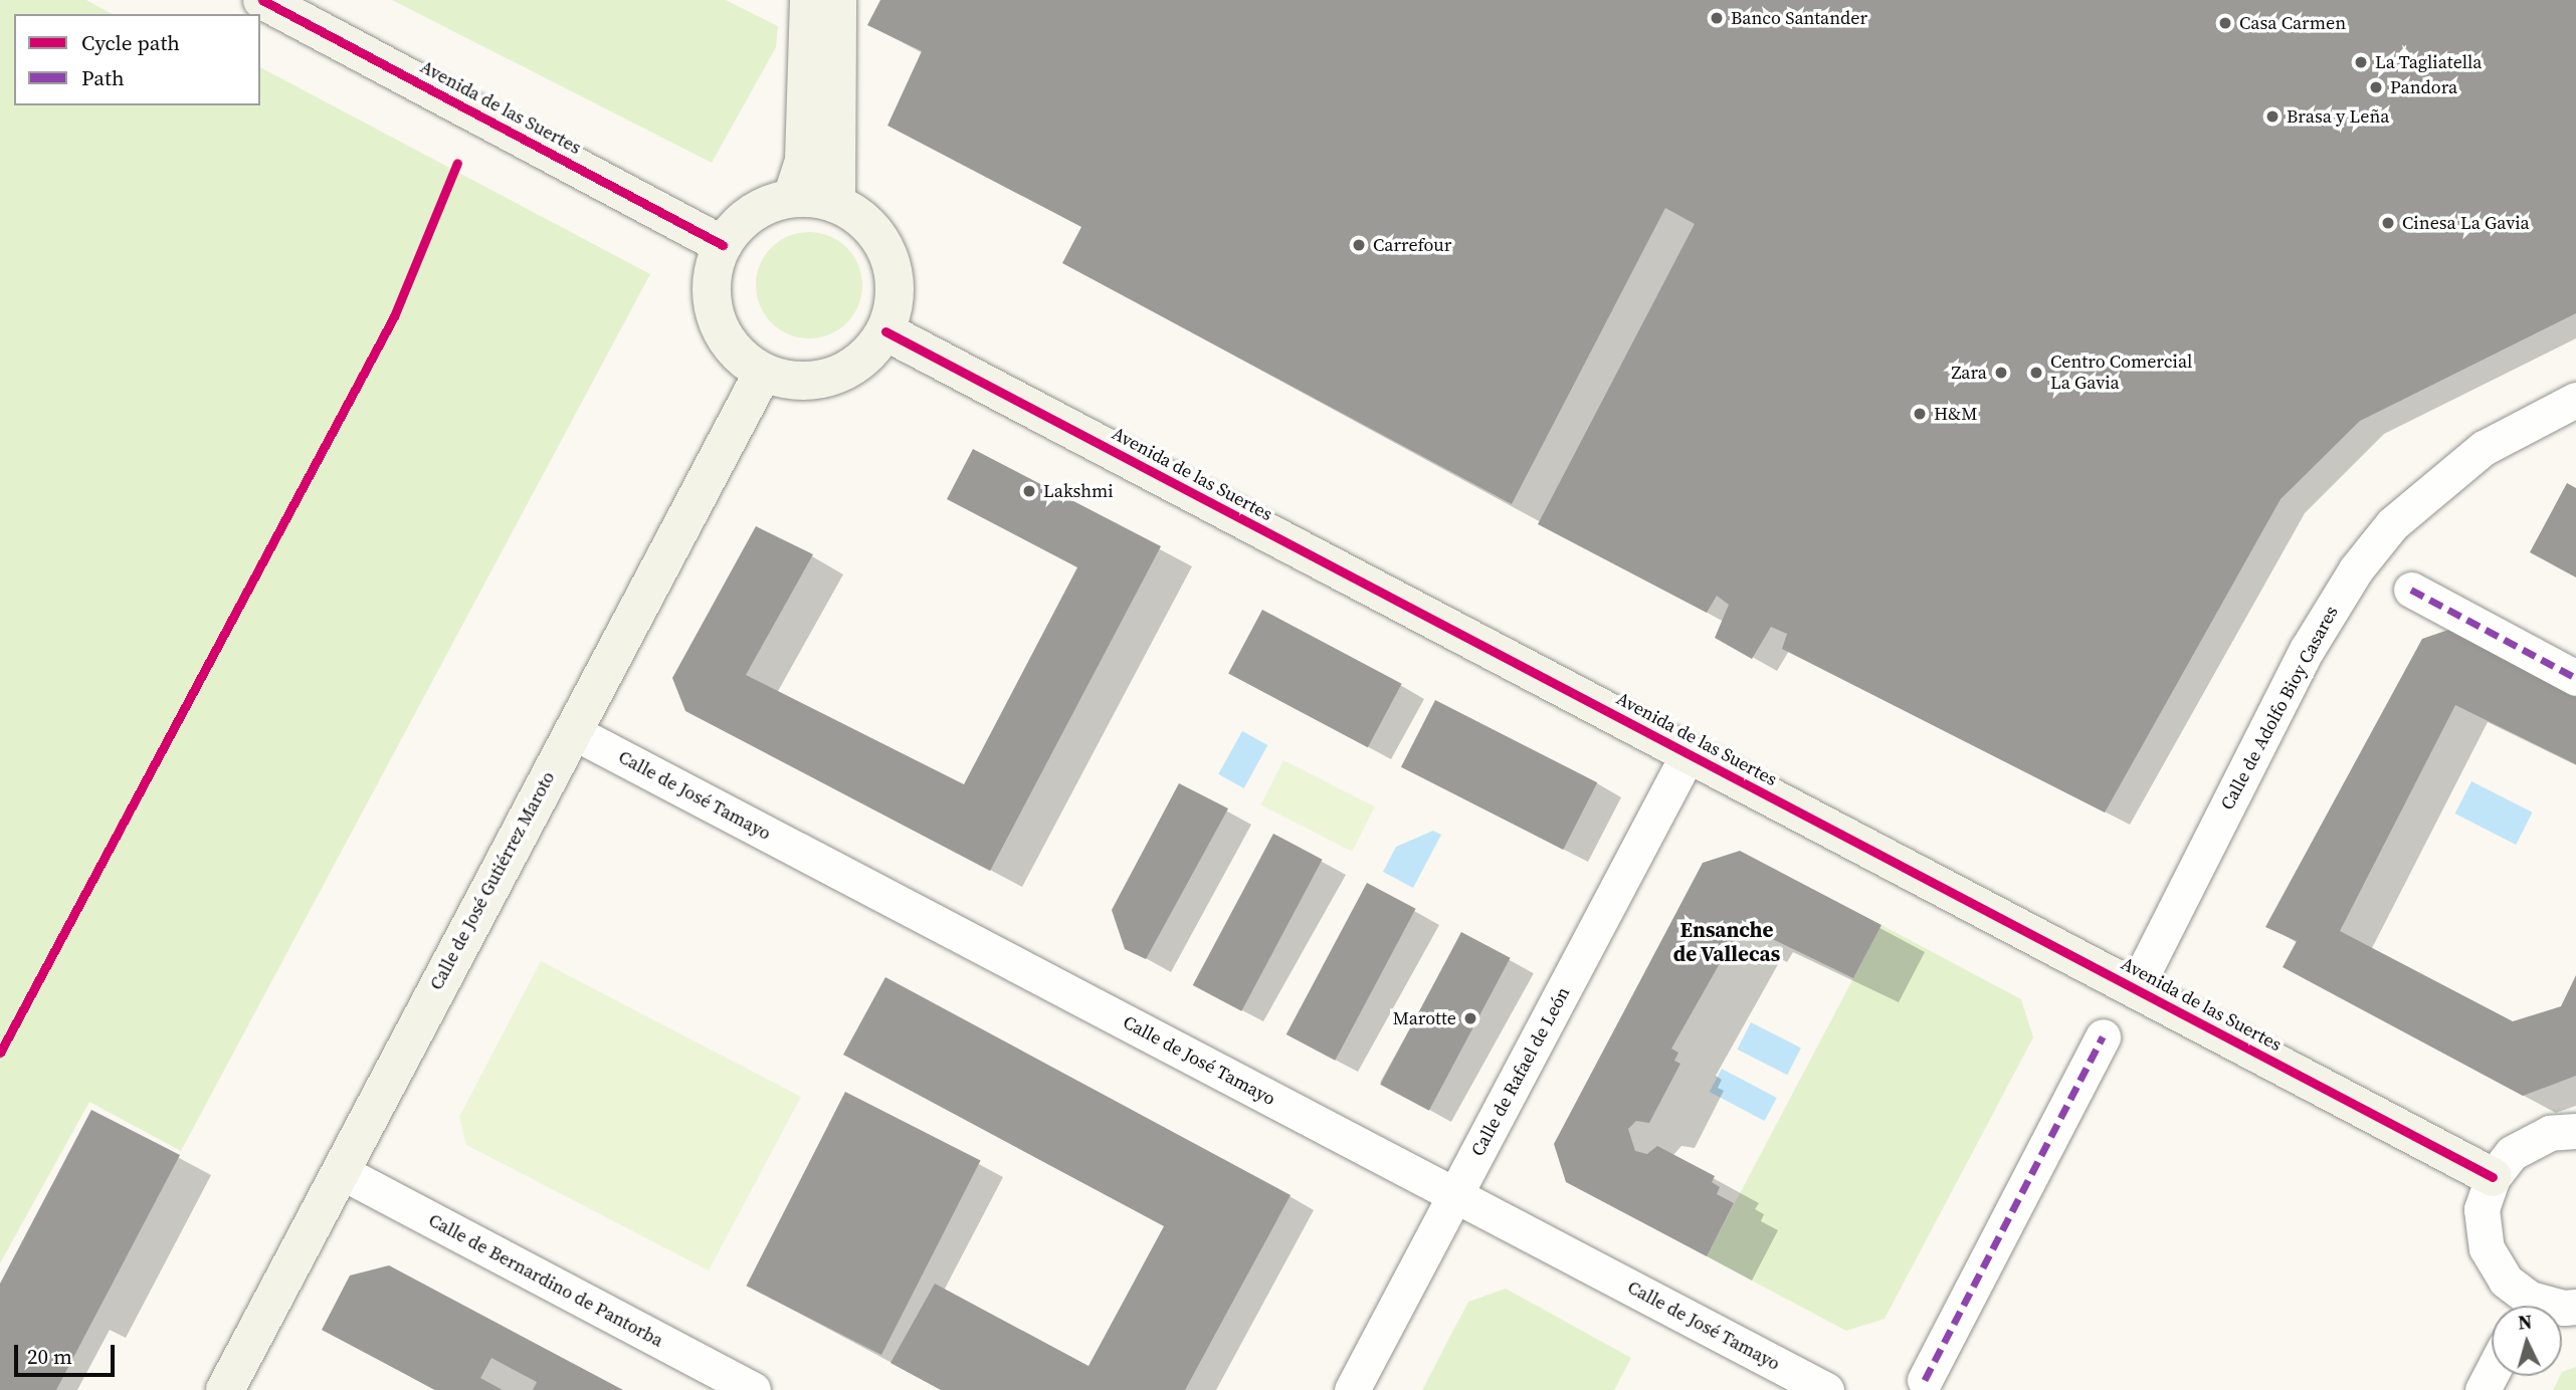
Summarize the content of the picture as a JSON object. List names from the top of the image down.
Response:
{
  "streets": {
    "main road": ["Avenida de las Suertes", "Calle de José Gutiérrez Maroto"],
    "street": [
      "Calle de Adolfo Bioy Casares",
      "Calle de José Tamayo",
      "Calle de Rafael de León",
      "Calle de Bernardino de Pantorba"
    ]
  },
  "crossings": [
    ["Avenida de las Suertes", "Calle de Adolfo Bioy Casares"],
    ["Avenida de las Suertes", "Calle de José Gutiérrez Maroto"],
    ["Avenida de las Suertes", "Calle de Rafael de León"],
    ["Calle de José Tamayo", "Calle de José Gutiérrez Maroto"],
    ["Calle de José Tamayo", "Calle de Rafael de León"],
    ["Calle de José Gutiérrez Maroto", "Calle de Bernardino de Pantorba"]
  ],
  "districts": ["Ensanche de Vallecas"],
  "places": [
    "Banco Santander",
    "Casa Carmen",
    "La Tagliatella",
    "Pandora",
    "Brasa y Leña",
    "Cinesa La Gavia",
    "Carrefour",
    "Zara",
    "Centro Comercial La Gavia",
    "H&M",
    "Lakshmi",
    "Marotte"
  ],
  "legend": ["Cycle path", "Path"],
  "scale_bar": "20 m",
  "north": "top"
}
